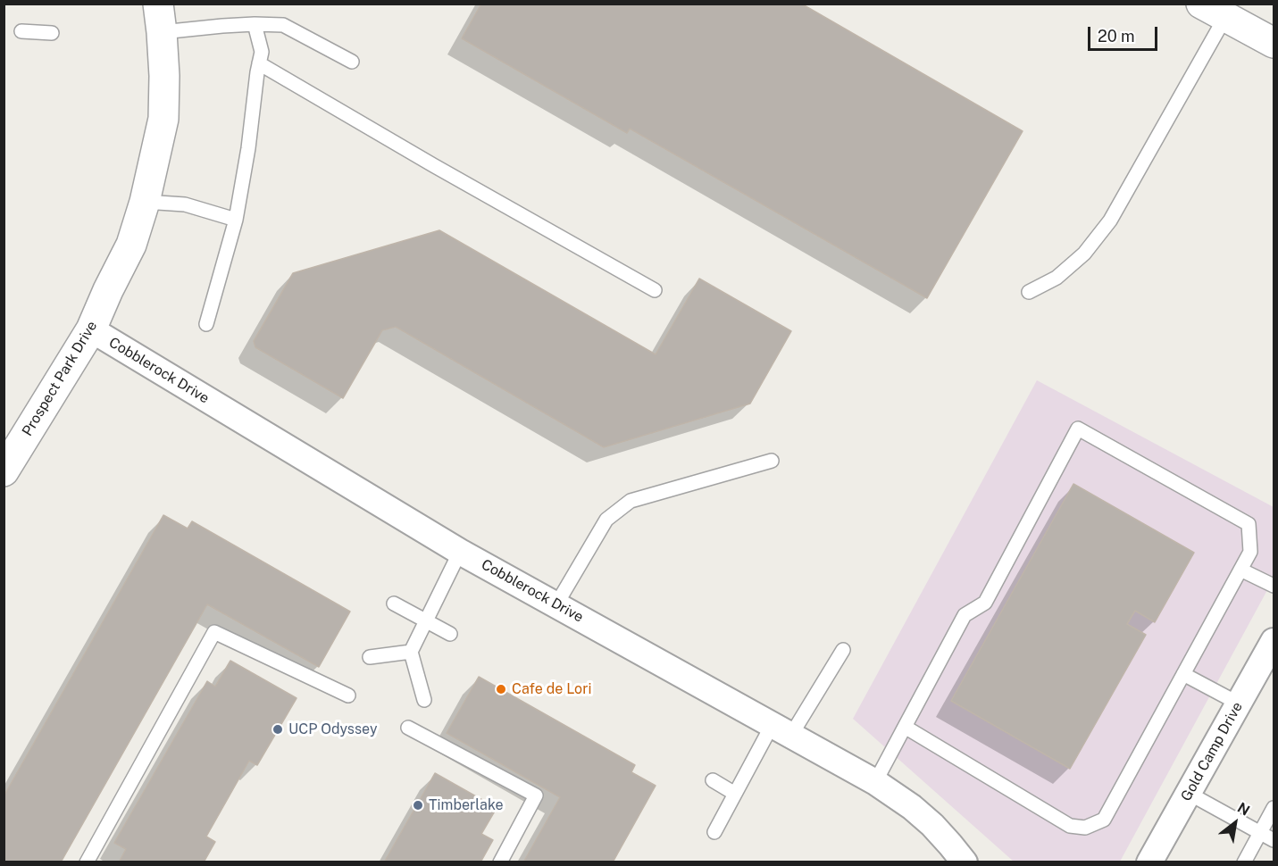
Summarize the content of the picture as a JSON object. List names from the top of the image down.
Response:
{
  "streets": {
    "street": ["Cobblerock Drive", "Prospect Park Drive", "Gold Camp Drive"]
  },
  "crossings": [
    ["Cobblerock Drive", "Prospect Park Drive"]
  ],
  "places": ["Cafe de Lori", "UCP Odyssey", "Timberlake"],
  "scale_bar": "20 m",
  "north": "top right"
}
